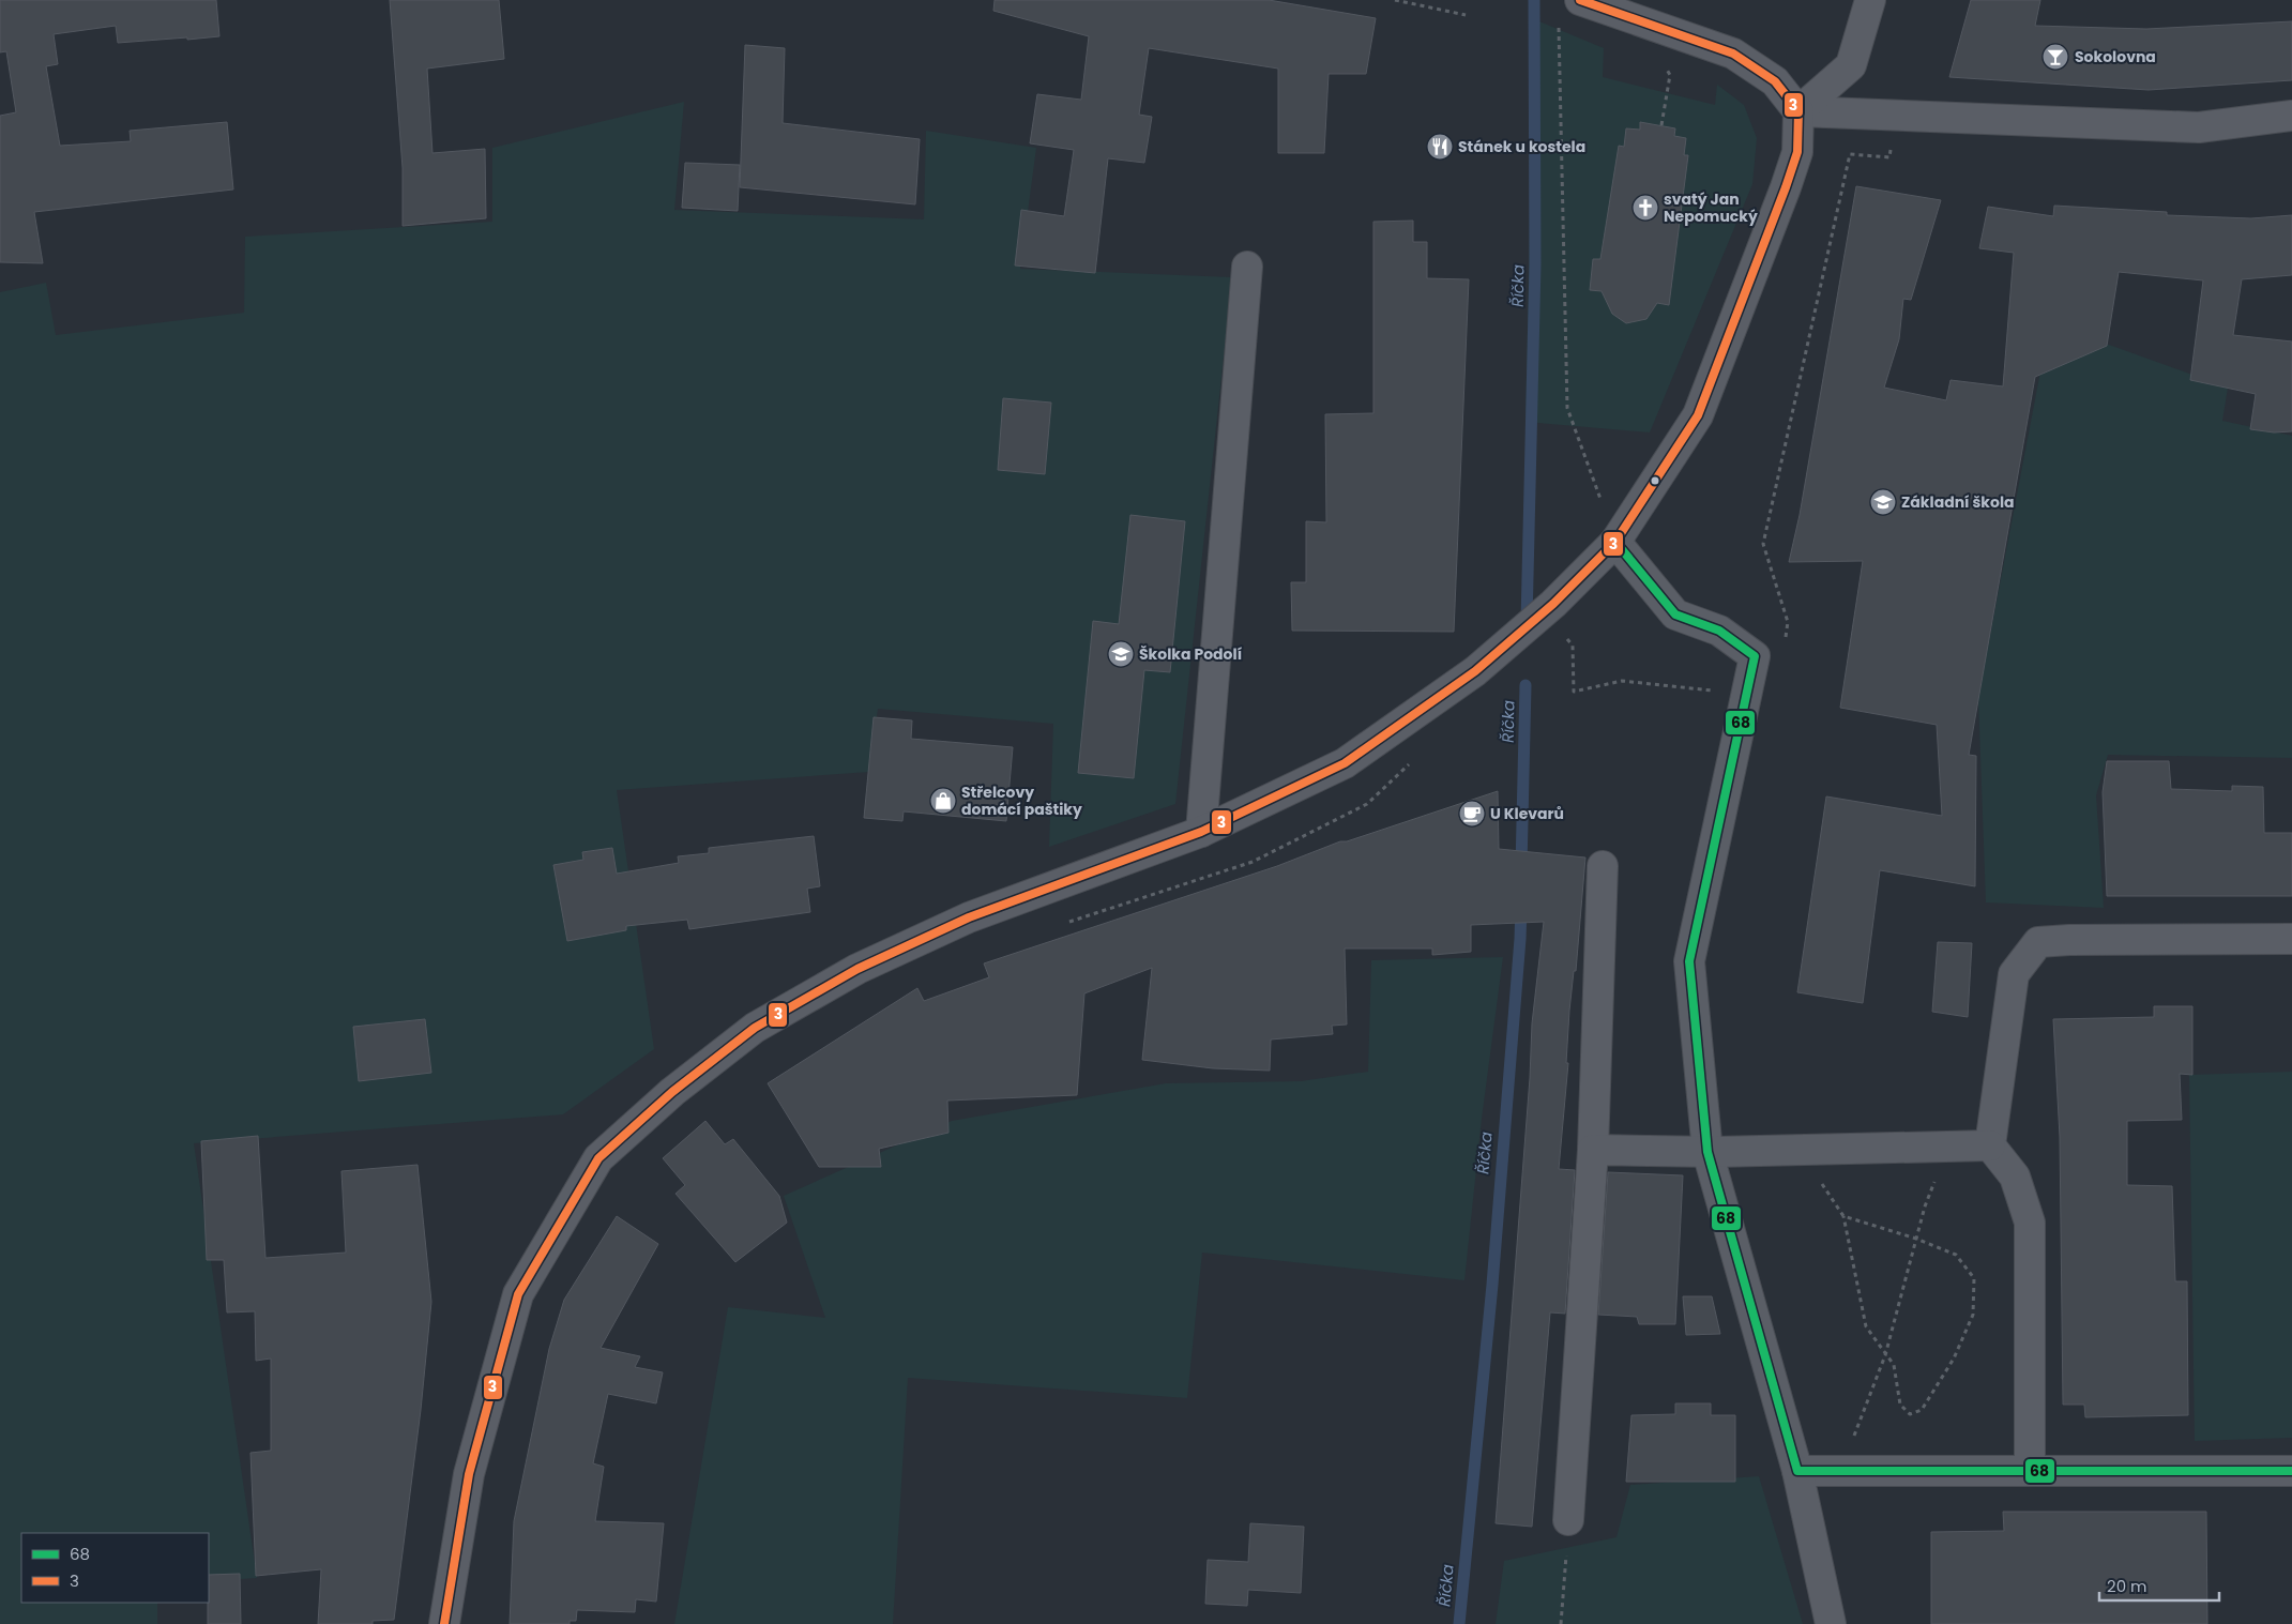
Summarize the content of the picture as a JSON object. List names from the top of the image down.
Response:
{
  "water": ["Říčka"],
  "places": {
    "bar": ["Sokolovna"],
    "restaurant": ["Stánek u kostela"],
    "church": ["svatý Jan Nepomucký"],
    "school or university": ["Základní škola", "Školka Podolí"],
    "shop": ["Střelcovy domácí paštiky"],
    "cafe": ["U Klevarů"]
  },
  "lines": ["transit line 3", "transit line 68"],
  "legend": ["68", "3"],
  "scale_bar": "20 m"
}
